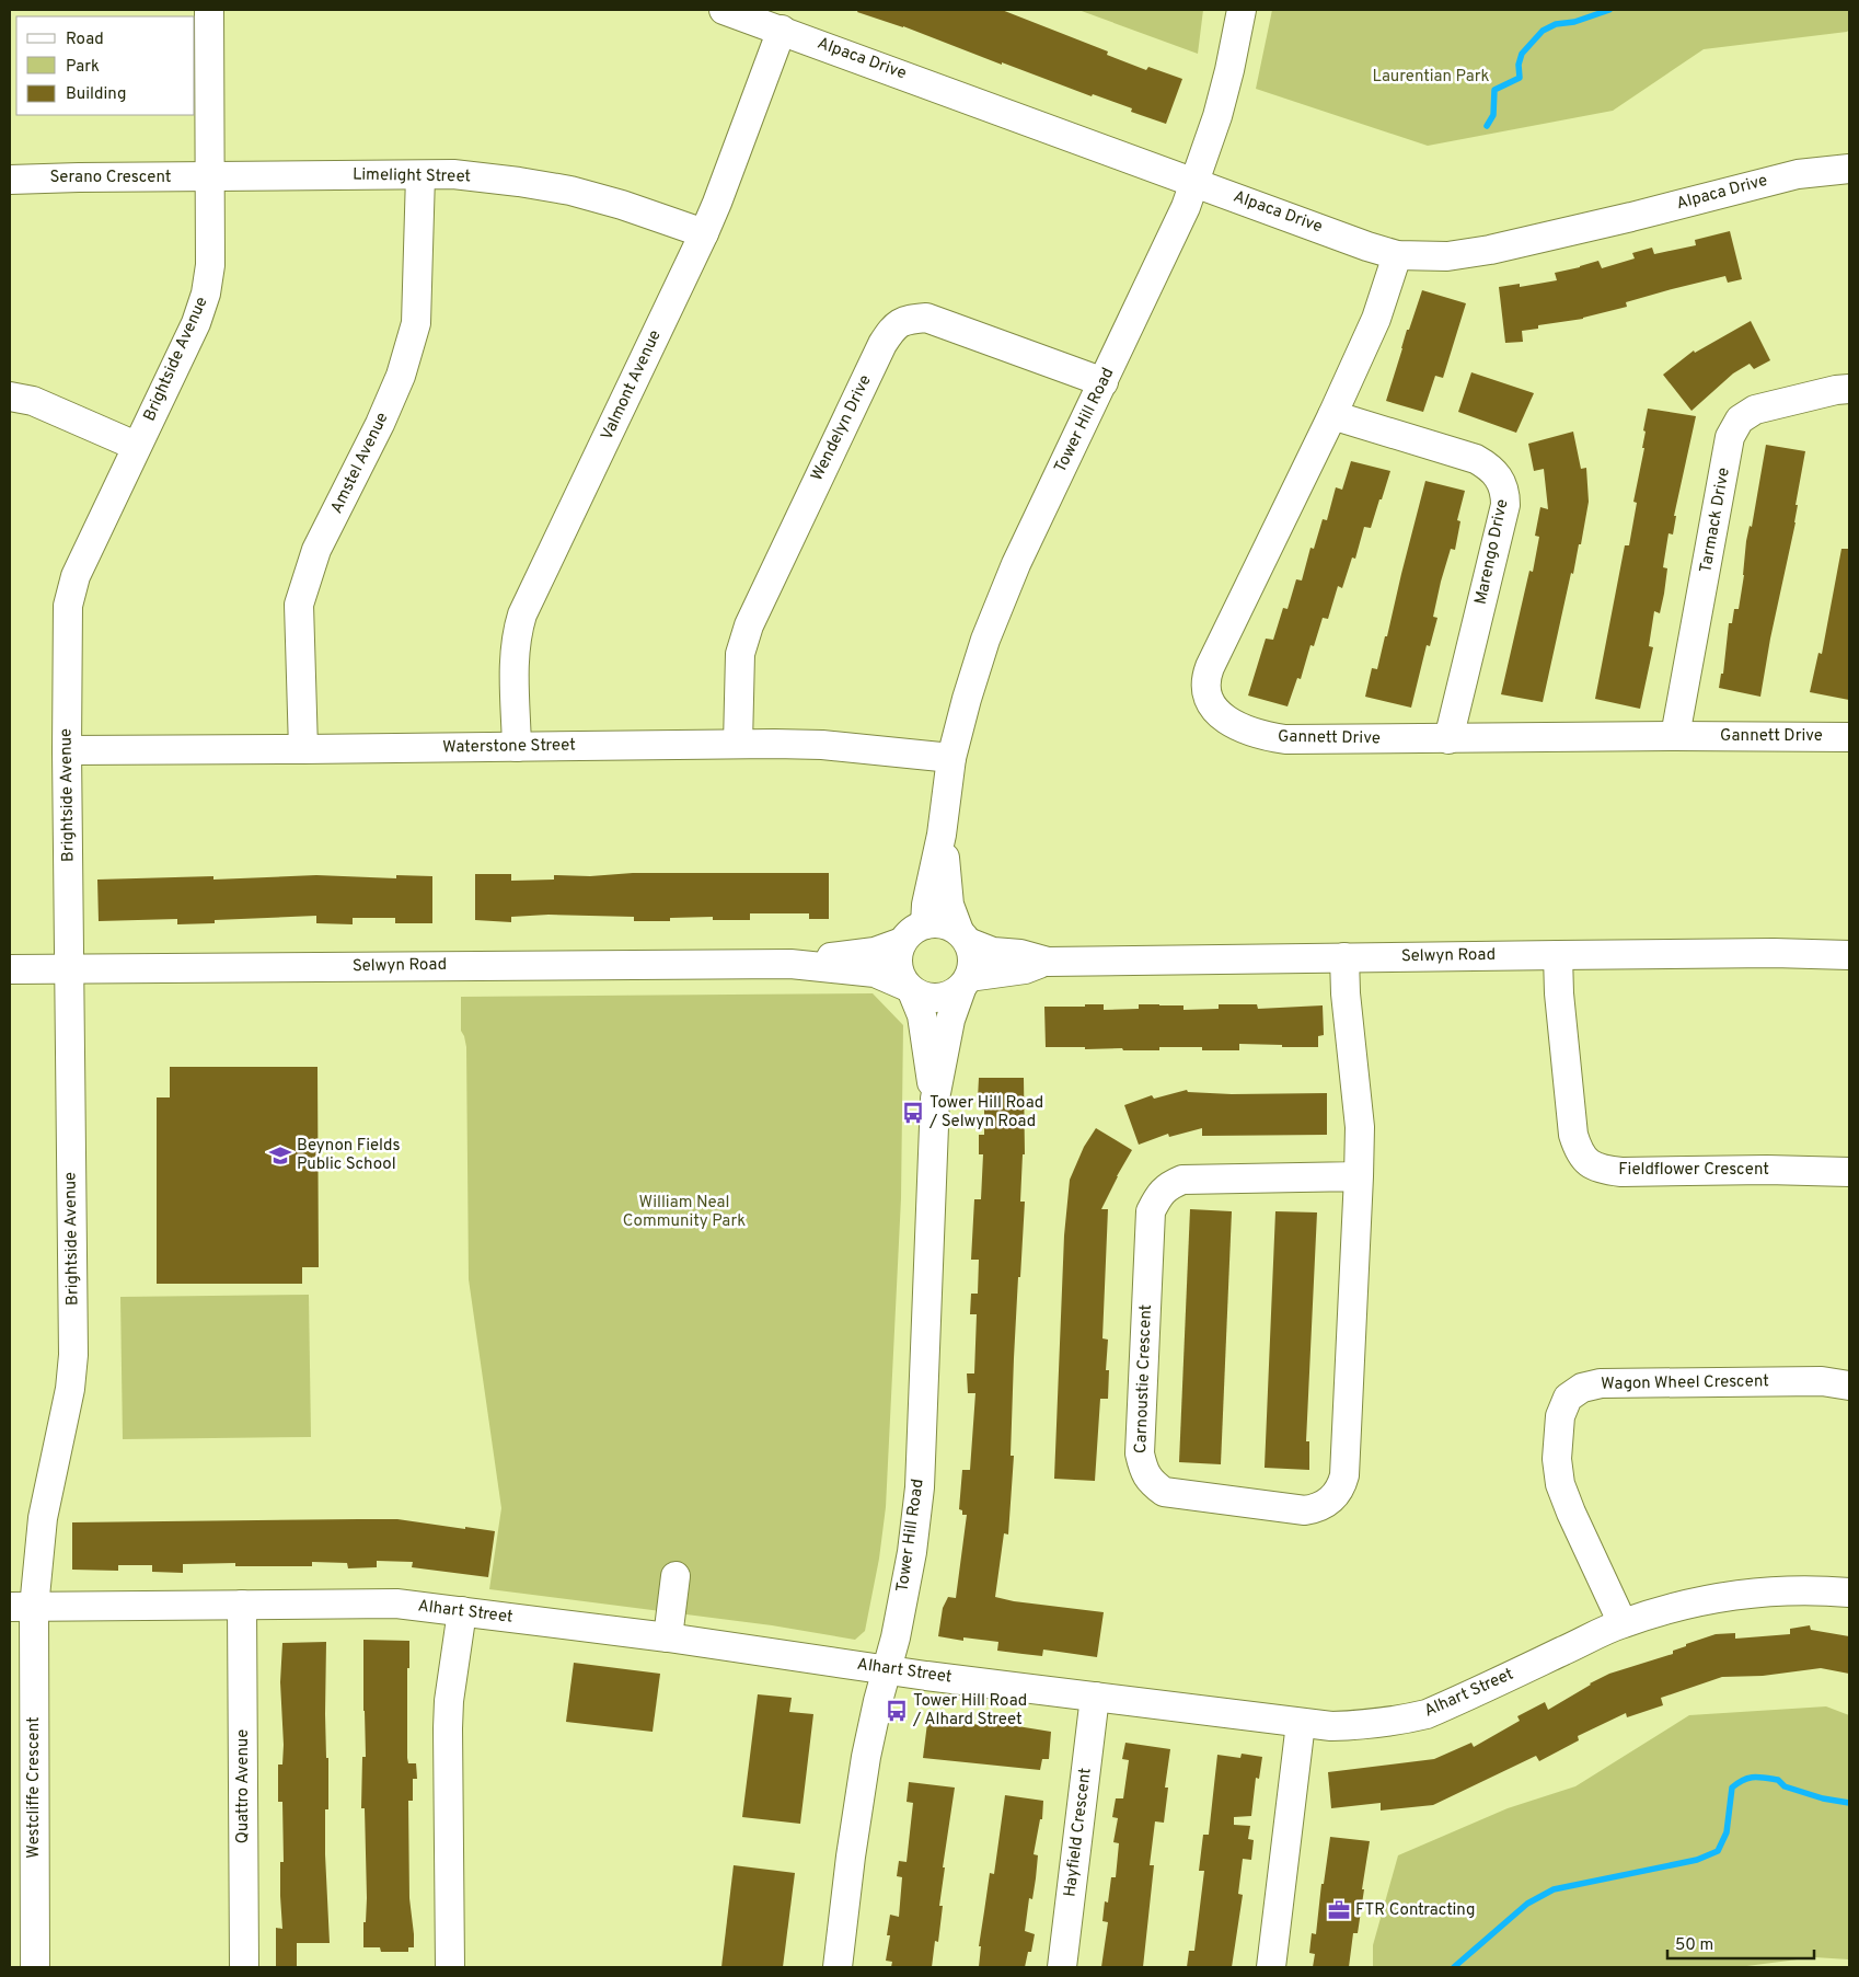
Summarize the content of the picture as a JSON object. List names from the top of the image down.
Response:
{
  "streets": {
    "street": [
      "Alpaca Drive",
      "Limelight Street",
      "Serano Crescent",
      "Brightside Avenue",
      "Valmont Avenue",
      "Tower Hill Road",
      "Wendelyn Drive",
      "Amstel Avenue",
      "Tarmack Drive",
      "Marengo Drive",
      "Gannett Drive",
      "Waterstone Street",
      "Selwyn Road",
      "Fieldflower Crescent",
      "Carnoustie Crescent",
      "Wagon Wheel Crescent",
      "Alhart Street",
      "Quattro Avenue",
      "Westcliffe Crescent",
      "Hayfield Crescent"
    ]
  },
  "crossings": [
    ["Alpaca Drive", "Valmont Avenue"],
    ["Alpaca Drive", "Tower Hill Road"],
    ["Alpaca Drive", "Gannett Drive"],
    ["Limelight Street", "Serano Crescent"],
    ["Limelight Street", "Brightside Avenue"],
    ["Limelight Street", "Valmont Avenue"],
    ["Limelight Street", "Amstel Avenue"],
    ["Serano Crescent", "Brightside Avenue"],
    ["Brightside Avenue", "Waterstone Street"],
    ["Brightside Avenue", "Selwyn Road"],
    ["Brightside Avenue", "Alhart Street"],
    ["Brightside Avenue", "Westcliffe Crescent"],
    ["Valmont Avenue", "Waterstone Street"],
    ["Tower Hill Road", "Wendelyn Drive"],
    ["Tower Hill Road", "Waterstone Street"],
    ["Tower Hill Road", "Selwyn Road"],
    ["Tower Hill Road", "Alhart Street"],
    ["Wendelyn Drive", "Waterstone Street"],
    ["Amstel Avenue", "Waterstone Street"],
    ["Tarmack Drive", "Gannett Drive"],
    ["Marengo Drive", "Gannett Drive"],
    ["Selwyn Road", "Fieldflower Crescent"],
    ["Selwyn Road", "Carnoustie Crescent"],
    ["Wagon Wheel Crescent", "Alhart Street"],
    ["Alhart Street", "Quattro Avenue"],
    ["Alhart Street", "Westcliffe Crescent"],
    ["Alhart Street", "Hayfield Crescent"]
  ],
  "parks": ["Laurentian Park", "William Neal Community Park"],
  "places": {
    "bus stop": ["Tower Hill Road / Selwyn Road", "Tower Hill Road / Alhard Street"],
    "school or university": ["Beynon Fields Public School"],
    "office": ["FTR Contracting"]
  },
  "legend": ["Road", "Park", "Building"],
  "scale_bar": "50 m"
}
